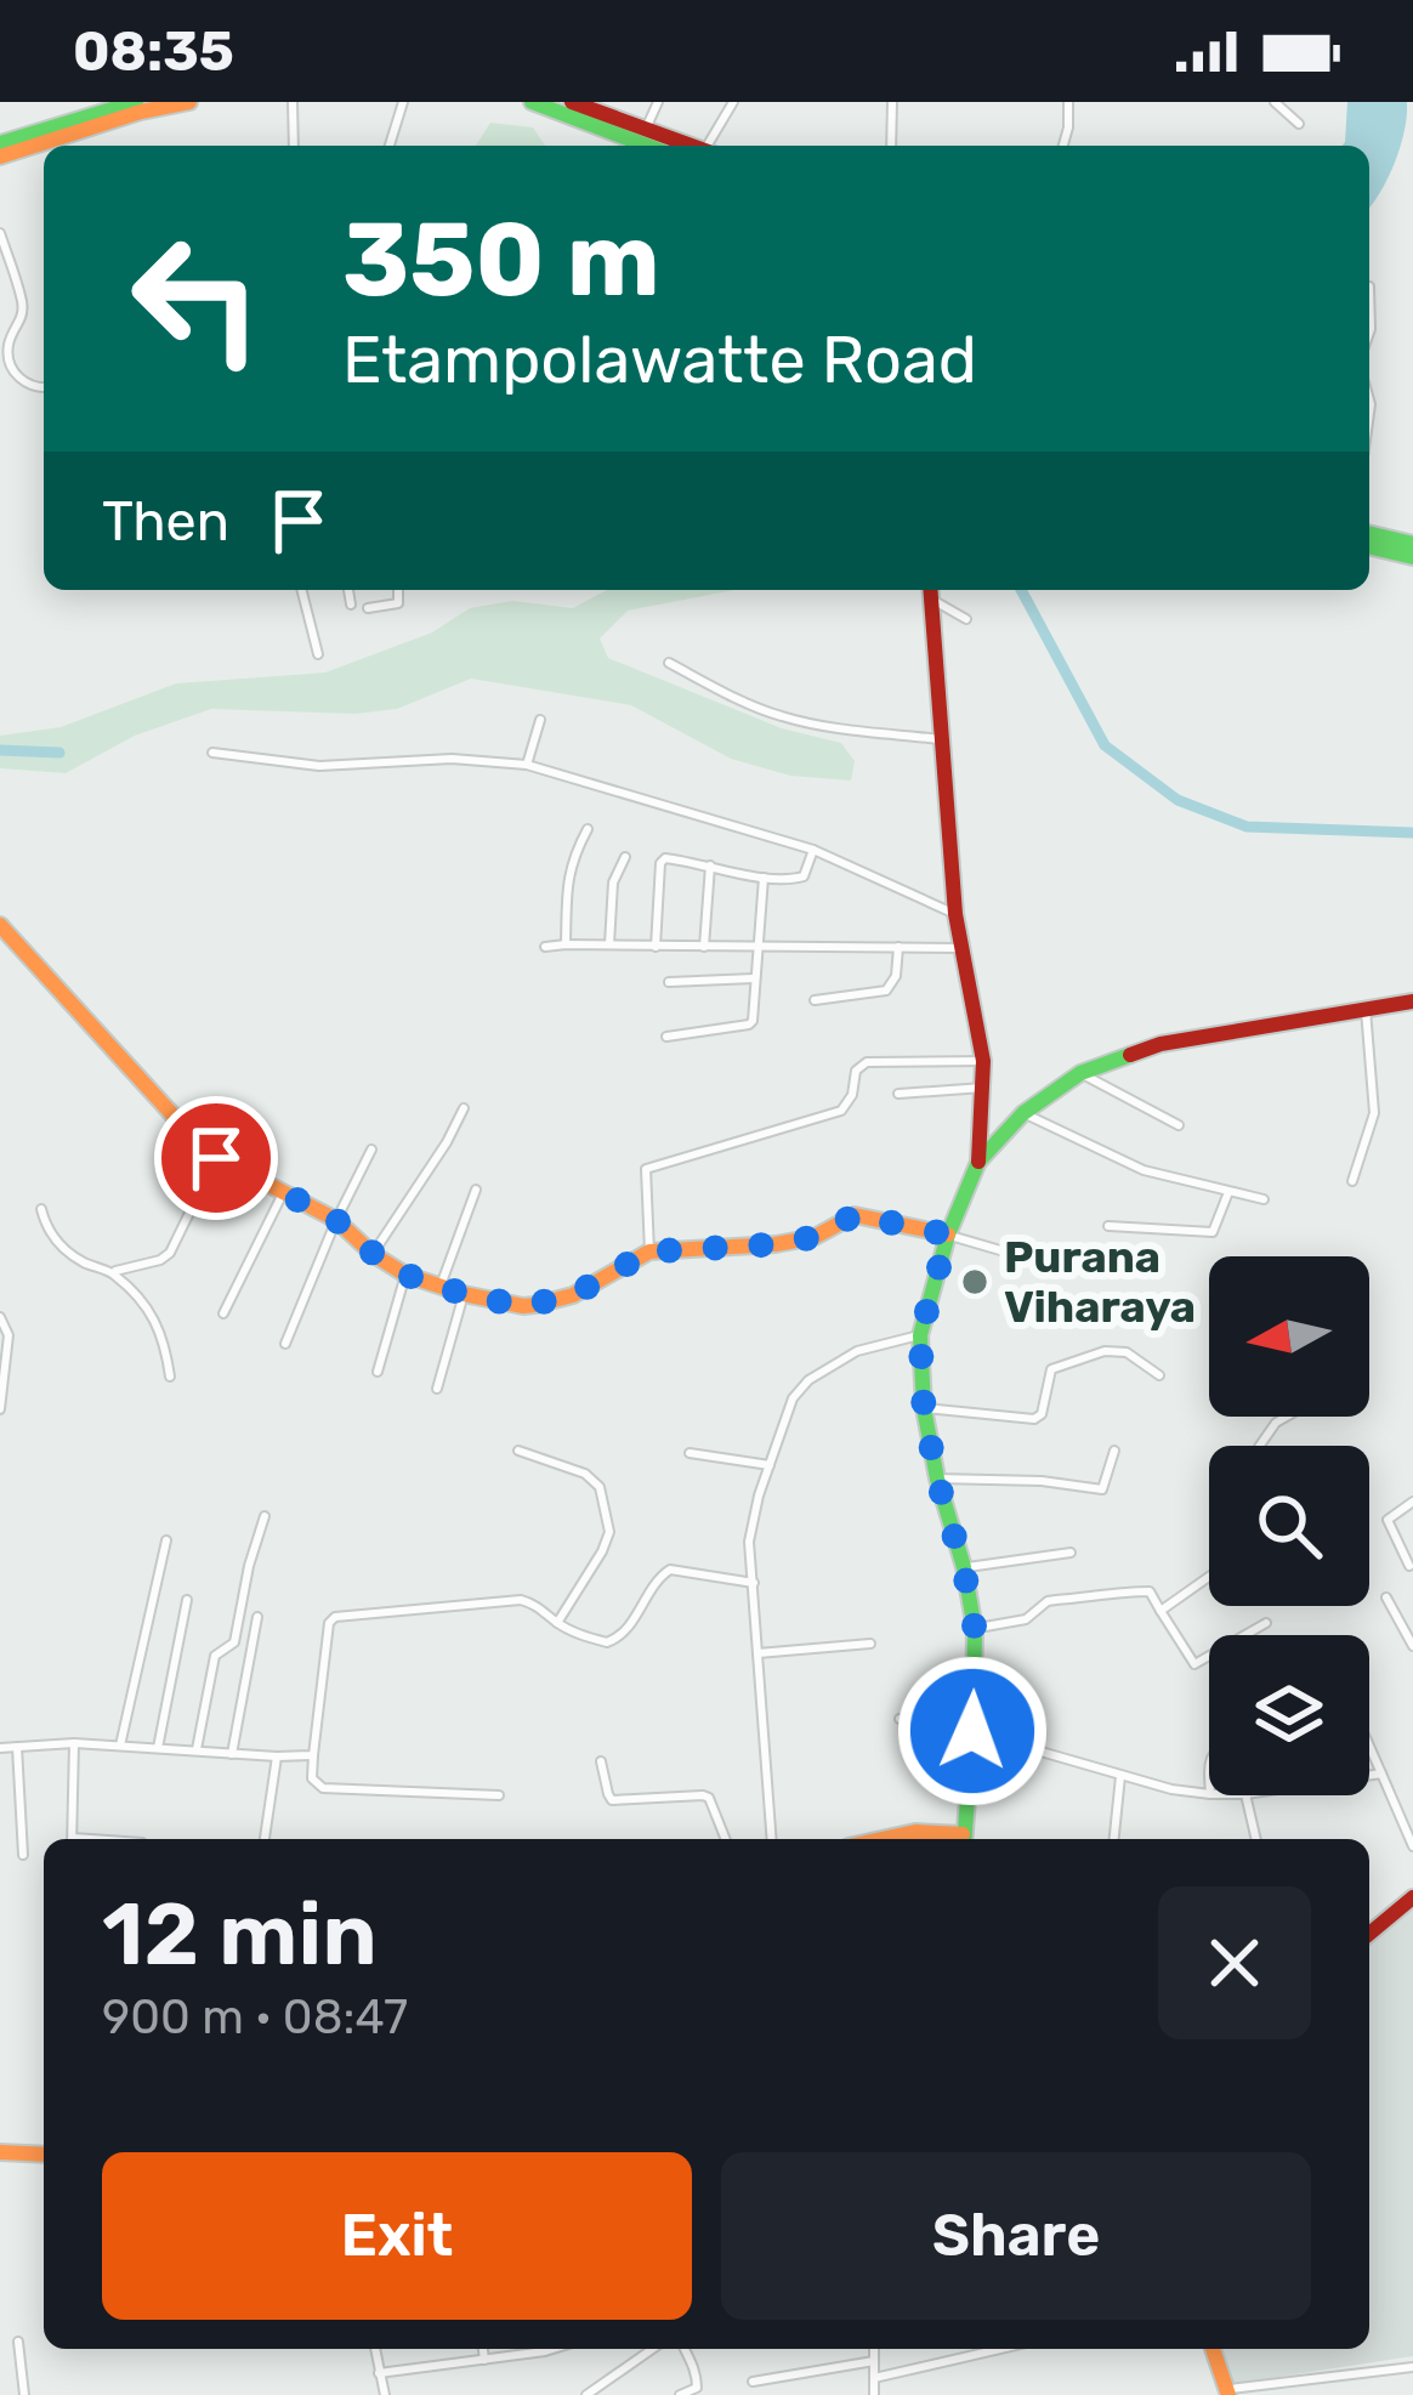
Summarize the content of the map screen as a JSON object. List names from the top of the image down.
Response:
{
  "places": ["Purana Viharaya"],
  "north": "left",
  "page": {
    "status": "08:35",
    "turn": ["350 m", "Etampolawatte Road"],
    "then": "Then",
    "heading": ["12 min", "900 m · 08:47"],
    "buttons": ["Exit", "Share"]
  }
}
